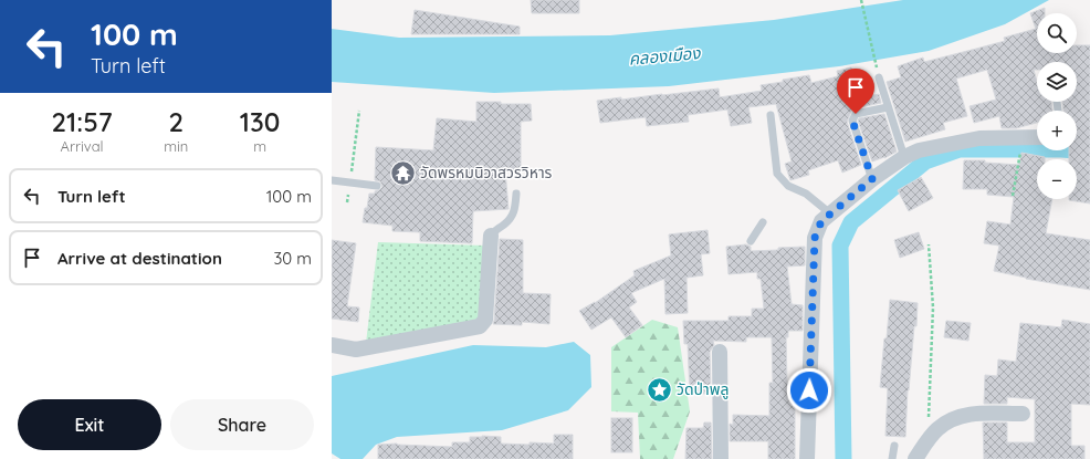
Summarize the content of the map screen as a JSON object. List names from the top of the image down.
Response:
{
  "water": ["คลองเมือง"],
  "places": {
    "temple": ["วัดพรหมนิวาสวรวิหาร"],
    "place": ["วัดป่าพลู"]
  },
  "page": {
    "turn": ["100 m", "Turn left"],
    "map_buttons": ["+", "−"],
    "eta": [
      "21:57",
      "Arrival",
      "2",
      "min",
      "130",
      "m"
    ],
    "list": [
      {
        "name": "Turn left",
        "value": "100 m"
      },
      {
        "name": "Arrive at destination",
        "value": "30 m"
      }
    ],
    "buttons": ["Exit", "Share"]
  }
}
